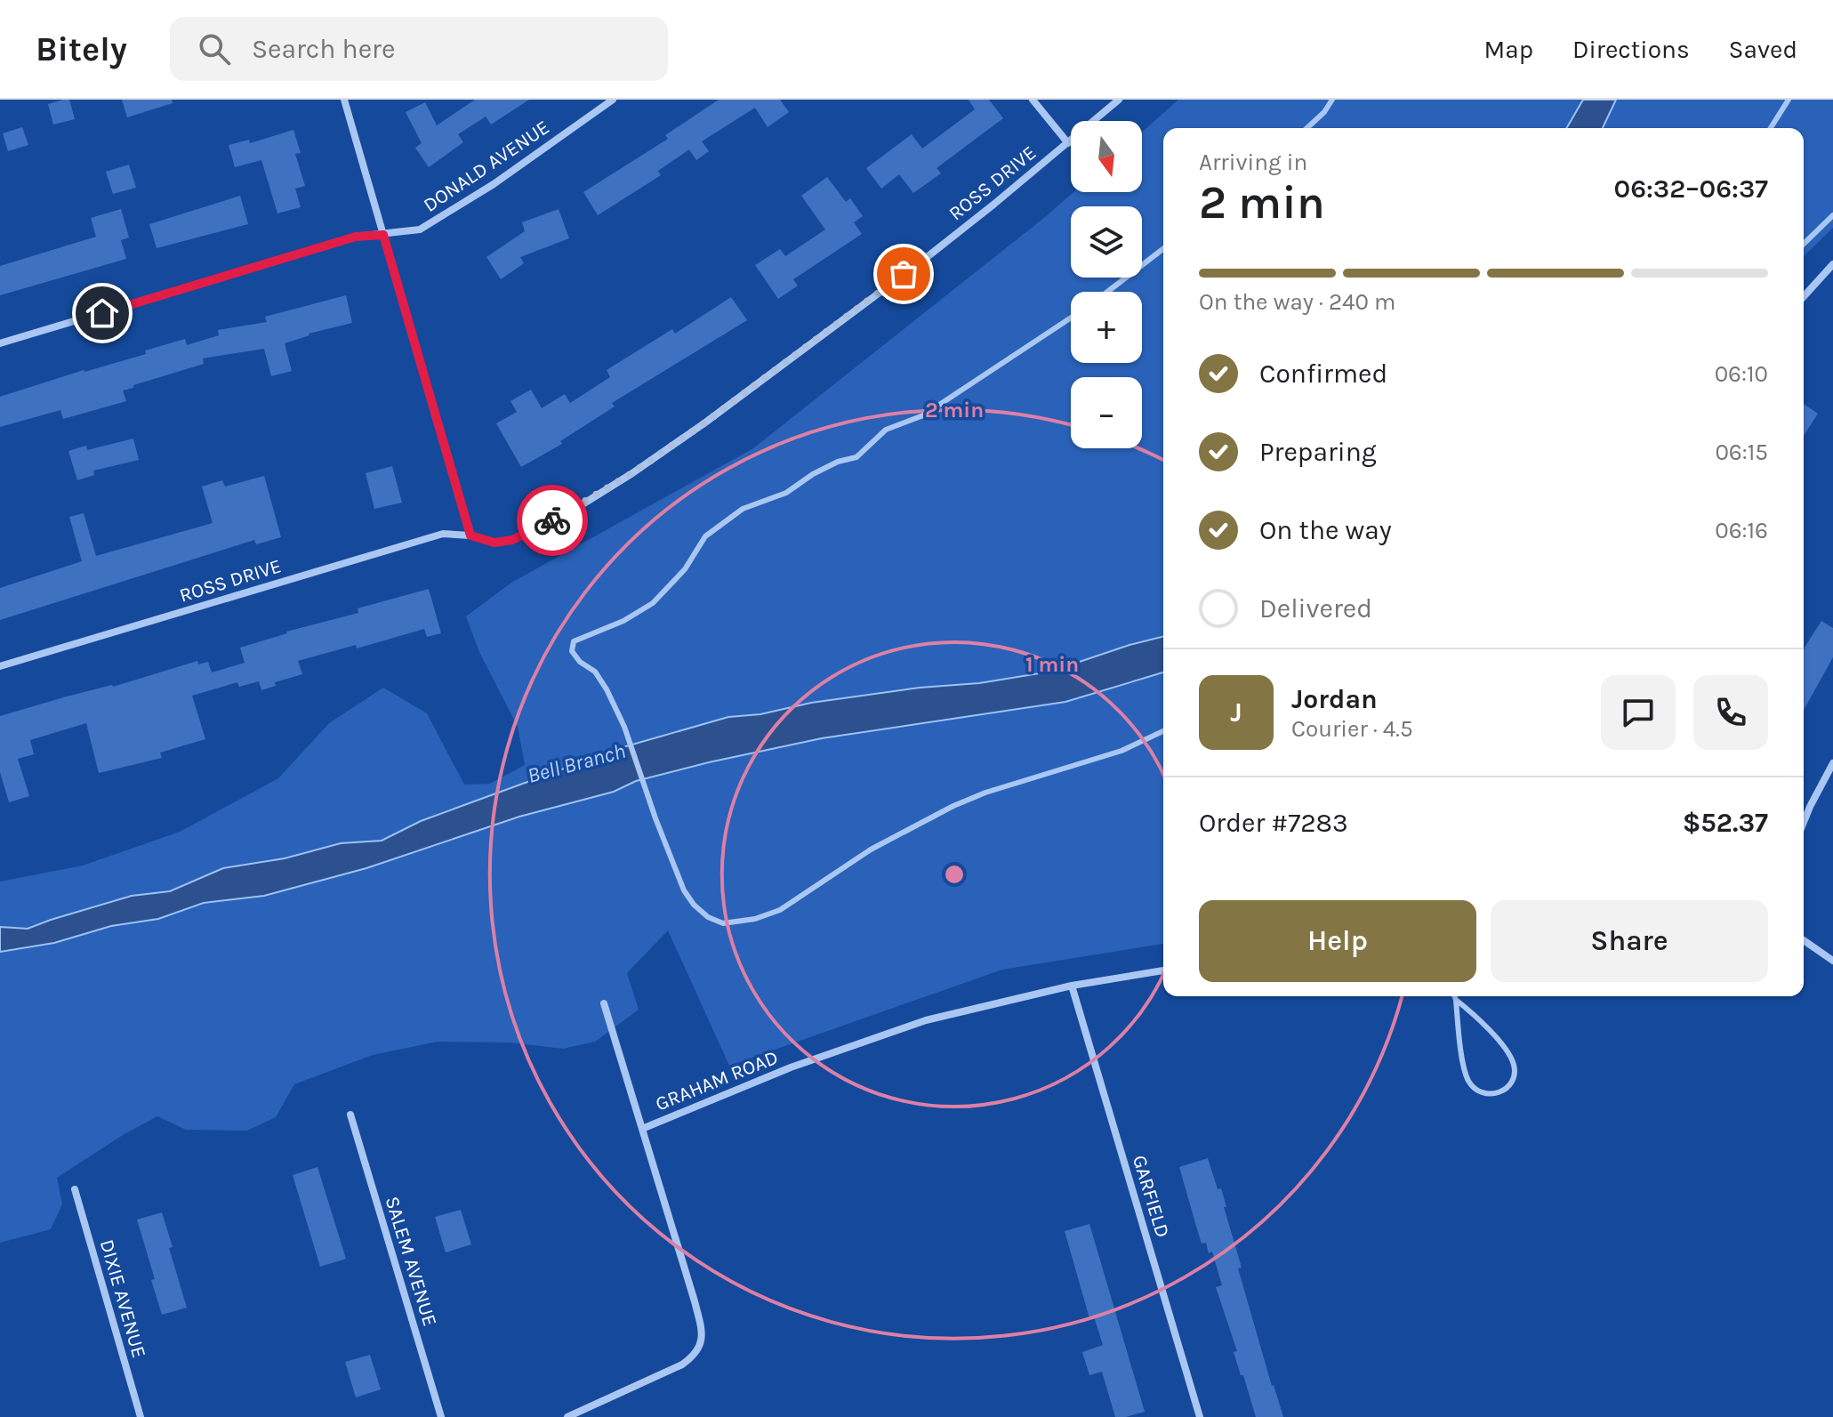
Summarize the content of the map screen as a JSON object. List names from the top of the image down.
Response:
{
  "streets": {
    "street": [
      "DONALD AVENUE",
      "ROSS DRIVE",
      "GRAHAM ROAD",
      "GARFIELD",
      "SALEM AVENUE",
      "DIXIE AVENUE"
    ]
  },
  "crossings": [
    ["GRAHAM ROAD", "GARFIELD"]
  ],
  "water": ["Bell Branch"],
  "north": "bottom",
  "page": {
    "header": "Bitely",
    "search": "Search here",
    "nav": ["Map", "Directions", "Saved"],
    "map_buttons": ["+", "−"],
    "heading": ["2 min", "Arriving in", "06:32–06:37"],
    "panel": [
      "Jordan",
      "Courier · 4.5",
      "Order #7283",
      "$52.37"
    ],
    "bar": "On the way · 240 m",
    "list": [
      ["Confirmed", "06:10"],
      ["Preparing", "06:15"],
      ["On the way", "06:16"],
      "Delivered"
    ],
    "round": "J",
    "buttons": ["Help", "Share"]
  },
  "rings": ["2 min", "1 min"]
}
